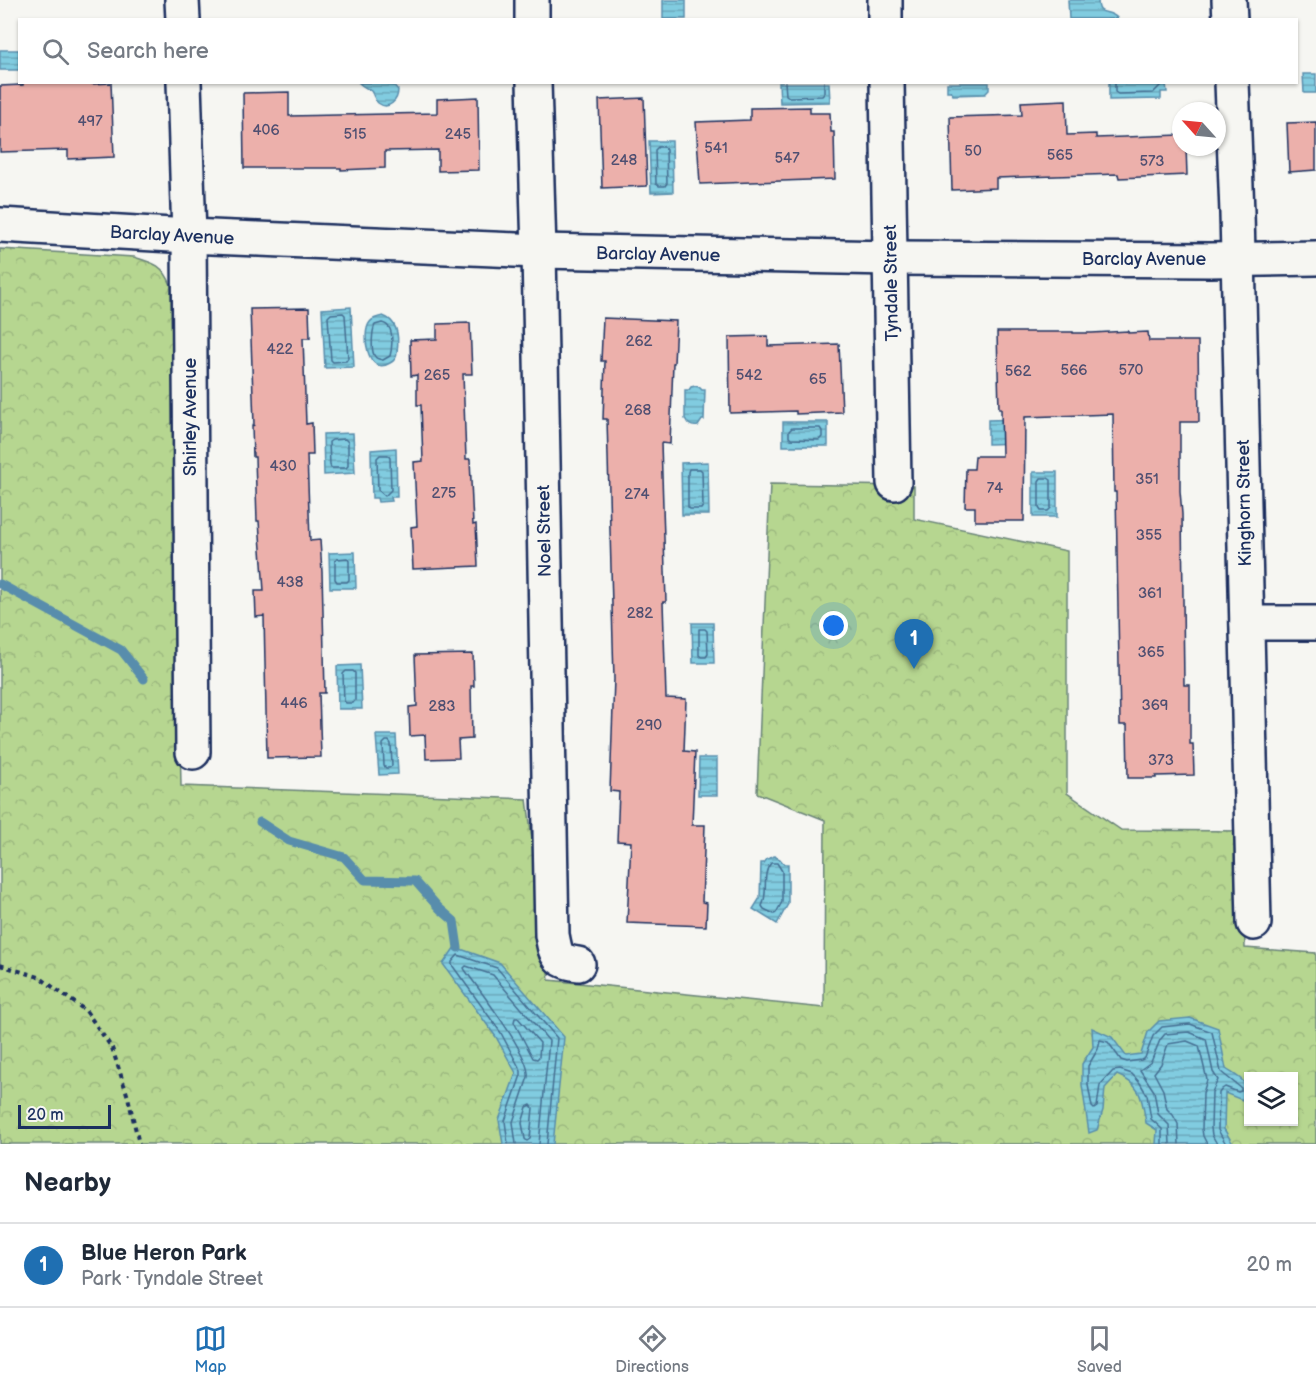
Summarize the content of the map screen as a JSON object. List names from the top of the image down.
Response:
{
  "streets": {
    "street": [
      "Barclay Avenue",
      "Tyndale Street",
      "Shirley Avenue",
      "Kinghorn Street",
      "Noel Street"
    ]
  },
  "crossings": [
    ["Barclay Avenue", "Tyndale Street"],
    ["Barclay Avenue", "Shirley Avenue"],
    ["Barclay Avenue", "Kinghorn Street"],
    ["Barclay Avenue", "Noel Street"]
  ],
  "house_numbers": [
    "497",
    "406",
    "515",
    "245",
    "541",
    "50",
    "565",
    "547",
    "248",
    "573",
    "262",
    "422",
    "566",
    "570",
    "562",
    "265",
    "542",
    "65",
    "268",
    "430",
    "351",
    "74",
    "275",
    "274",
    "355",
    "438",
    "361",
    "282",
    "365",
    "446",
    "369",
    "283",
    "290",
    "373"
  ],
  "scale_bar": "20 m",
  "north": "top left",
  "page": {
    "search": "Search here",
    "pins": "1",
    "scale": "20 m",
    "heading": "Nearby",
    "list": [
      {
        "mark": "1",
        "name": "Blue Heron Park",
        "note": "Park · Tyndale Street",
        "value": "20 m"
      }
    ],
    "nav": ["Map", "Directions", "Saved"]
  }
}
